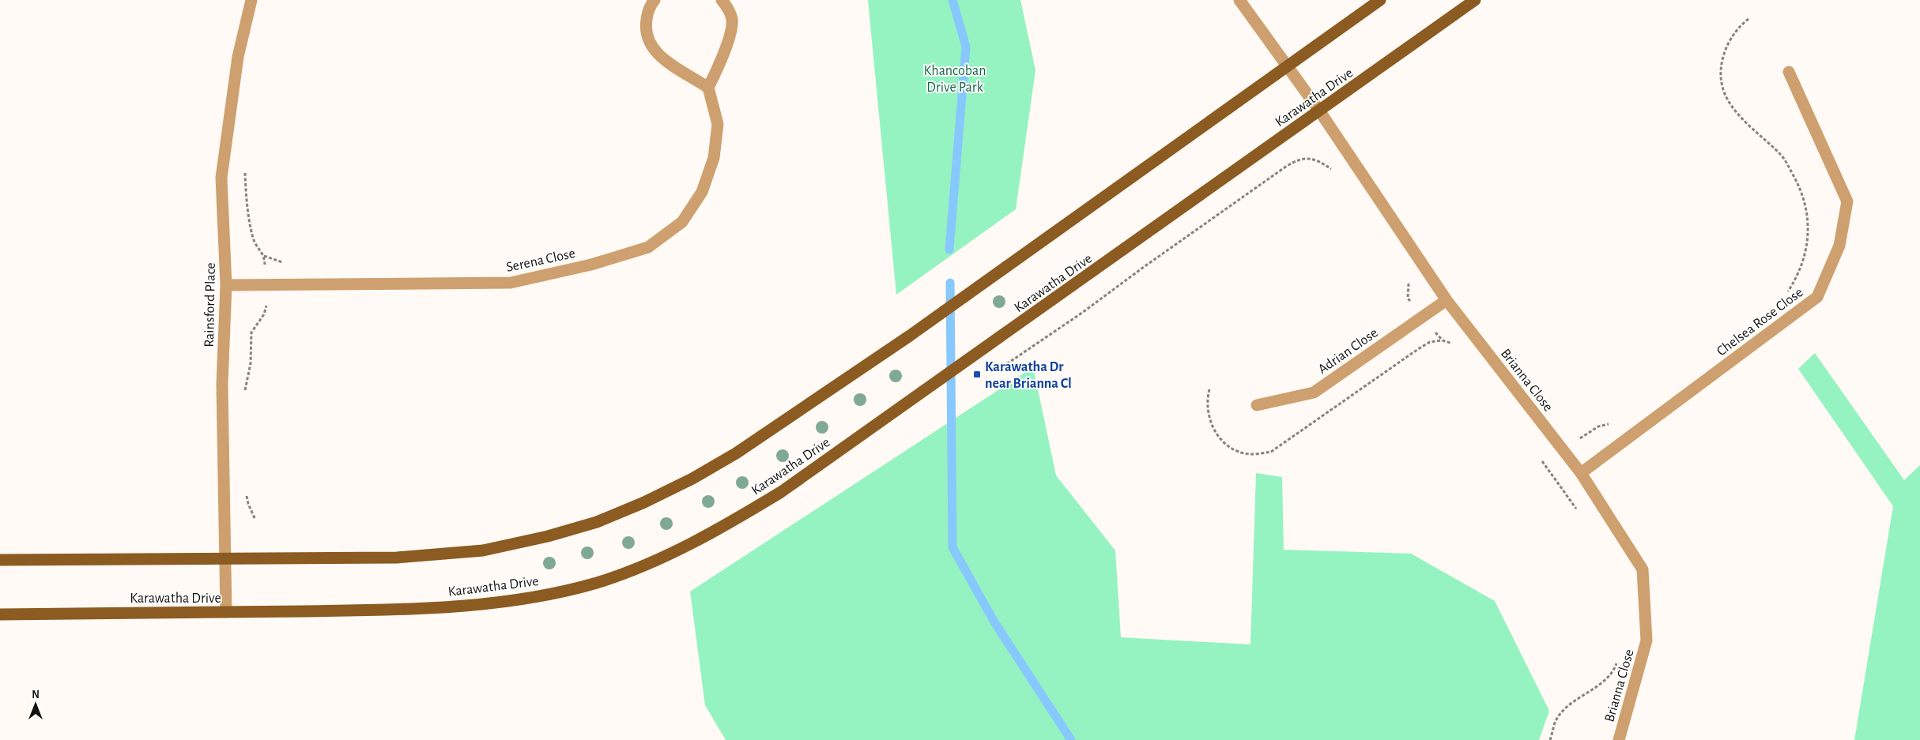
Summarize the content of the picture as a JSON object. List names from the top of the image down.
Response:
{
  "streets": {
    "main road": ["Karawatha Drive"],
    "street": [
      "Serena Close",
      "Rainsford Place",
      "Chelsea Rose Close",
      "Adrian Close",
      "Brianna Close"
    ]
  },
  "crossings": [
    ["Karawatha Drive", "Rainsford Place"],
    ["Karawatha Drive", "Brianna Close"],
    ["Serena Close", "Rainsford Place"],
    ["Chelsea Rose Close", "Brianna Close"],
    ["Adrian Close", "Brianna Close"]
  ],
  "parks": ["Khancoban Drive Park"],
  "places": {
    "transit": ["Karawatha Dr near Brianna Cl"]
  },
  "north": "top"
}
